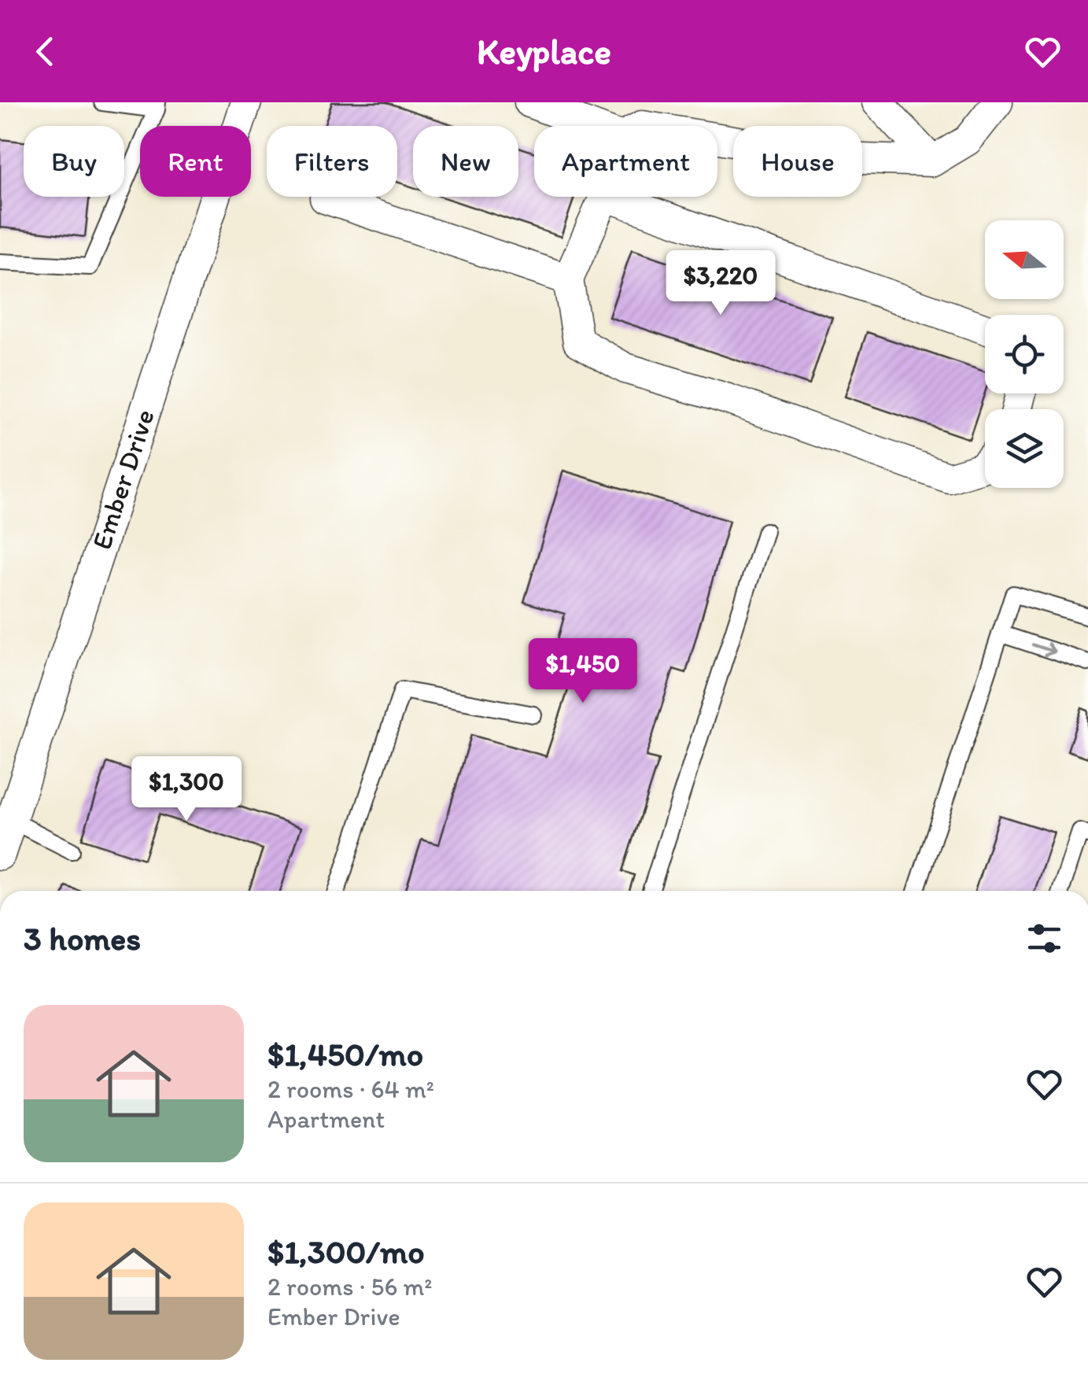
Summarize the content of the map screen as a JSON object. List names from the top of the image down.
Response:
{
  "streets": {
    "street": ["Ember Drive"]
  },
  "north": "left",
  "page": {
    "header": "Keyplace",
    "chip": [
      "Buy",
      "Rent",
      "Filters",
      "New",
      "Apartment",
      "House"
    ],
    "price": ["$3,220", "$1,450", "$1,300"],
    "heading": "3 homes",
    "list": [
      {
        "name": "$1,450/mo",
        "note": "2 rooms · 64 m² · Apartment"
      },
      {
        "name": "$1,300/mo",
        "note": "2 rooms · 56 m² · Ember Drive"
      }
    ]
  }
}
